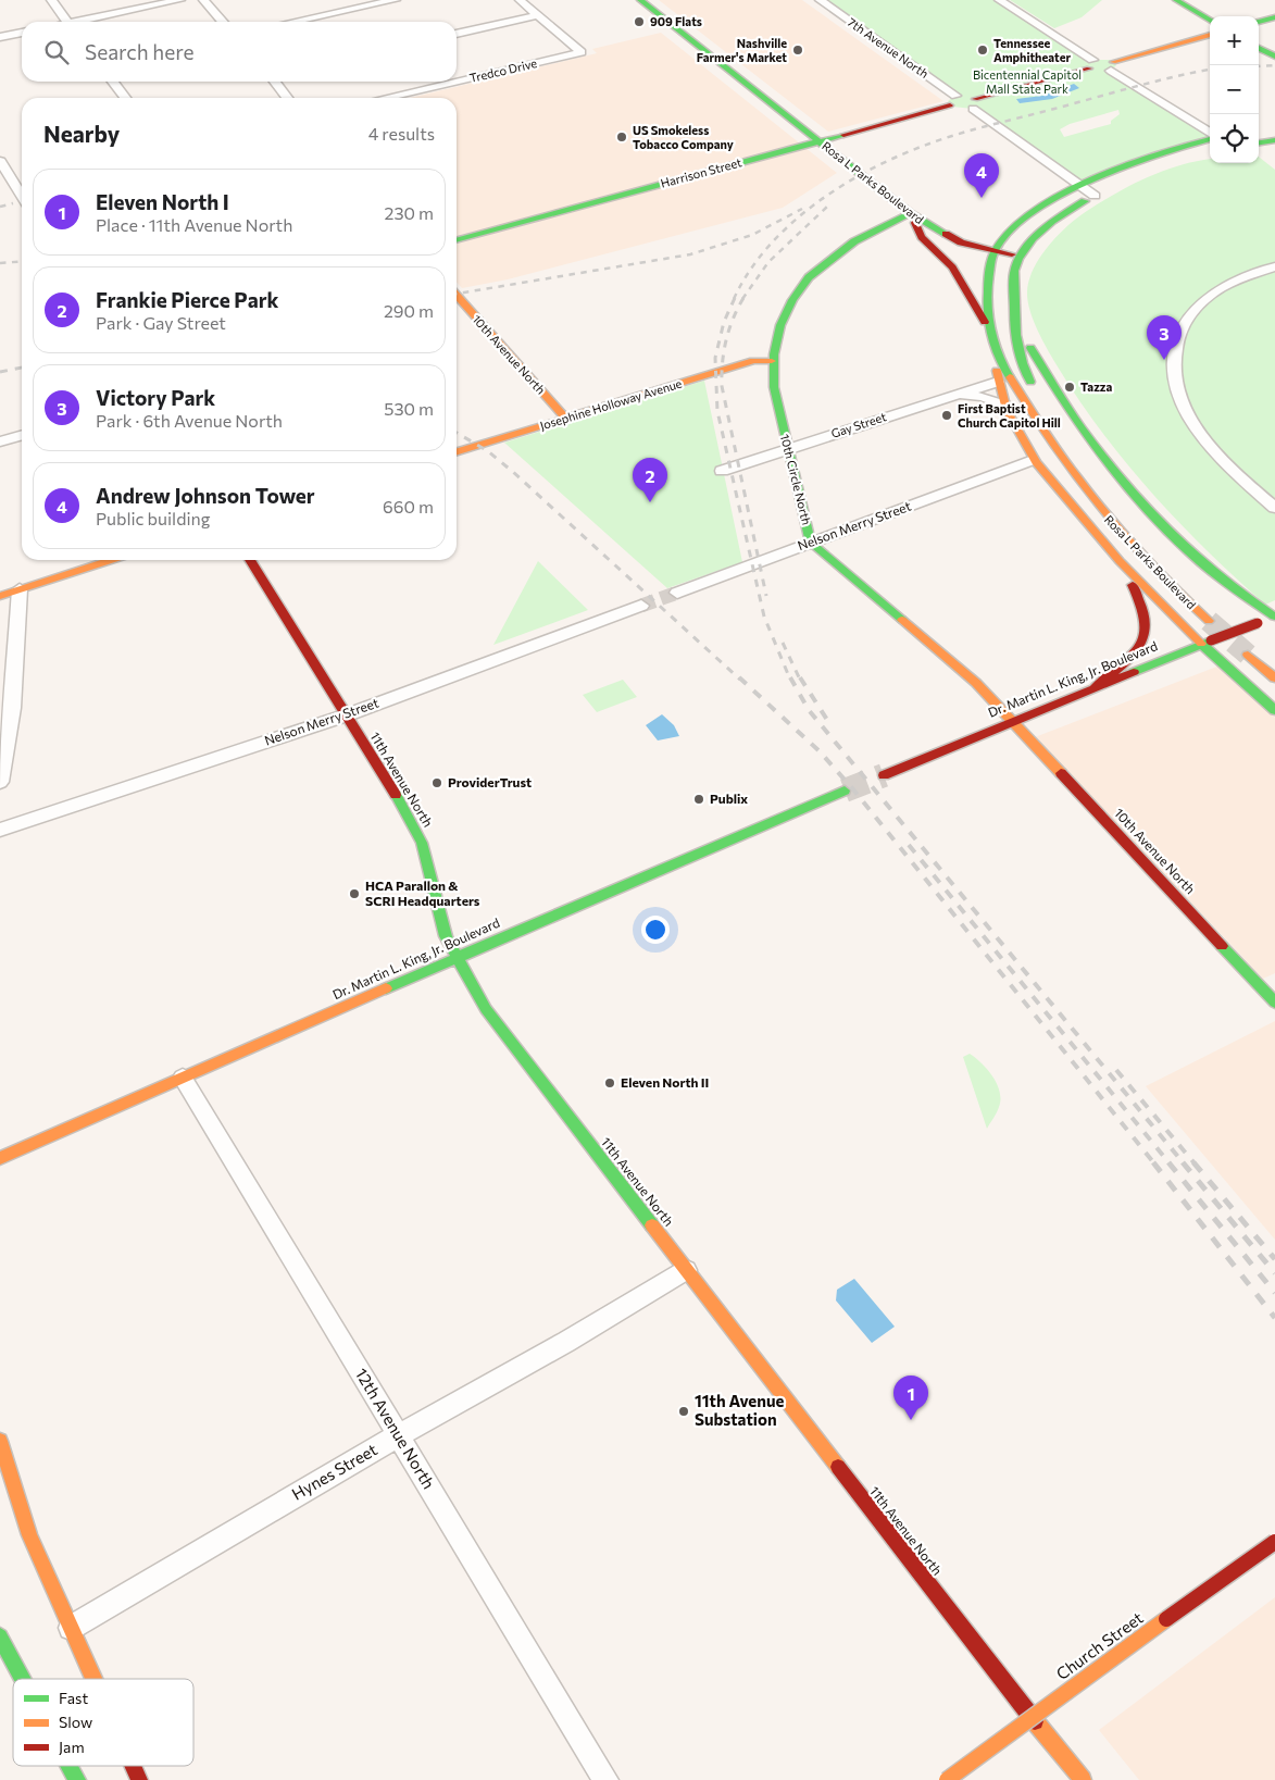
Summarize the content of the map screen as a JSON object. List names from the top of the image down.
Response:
{
  "streets": {
    "main road": [
      "Harrison Street",
      "Rosa L Parks Boulevard",
      "10th Avenue North",
      "Josephine Holloway Avenue",
      "10th Circle North",
      "Dr. Martin L. King, Jr. Boulevard",
      "11th Avenue North",
      "Church Street"
    ],
    "street": [
      "7th Avenue North",
      "Tredco Drive",
      "Gay Street",
      "Nelson Merry Street",
      "12th Avenue North",
      "Hynes Street"
    ]
  },
  "crossings": [
    ["7th Avenue North", "Harrison Street"],
    ["Harrison Street", "Rosa L Parks Boulevard"],
    ["Rosa L Parks Boulevard", "10th Circle North"],
    ["10th Avenue North", "Josephine Holloway Avenue"],
    ["10th Avenue North", "10th Circle North"],
    ["10th Avenue North", "Dr. Martin L. King, Jr. Boulevard"],
    ["Josephine Holloway Avenue", "10th Circle North"],
    ["Gay Street", "10th Circle North"],
    ["10th Circle North", "Nelson Merry Street"],
    ["10th Circle North", "Dr. Martin L. King, Jr. Boulevard"],
    ["Nelson Merry Street", "11th Avenue North"],
    ["Dr. Martin L. King, Jr. Boulevard", "11th Avenue North"],
    ["Dr. Martin L. King, Jr. Boulevard", "12th Avenue North"],
    ["11th Avenue North", "Hynes Street"],
    ["12th Avenue North", "Hynes Street"]
  ],
  "parks": ["Bicentennial Capitol Mall State Park"],
  "places": [
    "909 Flats",
    "Nashville Farmer's Market",
    "Tennessee Amphitheater",
    "US Smokeless Tobacco Company",
    "Tazza",
    "First Baptist Church Capitol Hill",
    "ProviderTrust",
    "Publix",
    "HCA Parallon & SCRI Headquarters",
    "Eleven North II",
    "11th Avenue Substation"
  ],
  "legend": ["Fast", "Slow", "Jam"],
  "page": {
    "map_buttons": ["+", "−"],
    "search": "Search here",
    "heading": ["Nearby", "4 results"],
    "pins": [
      "4",
      "3",
      "2",
      "1"
    ],
    "list": [
      {
        "mark": "1",
        "name": "Eleven North I",
        "note": "Place · 11th Avenue North",
        "value": "230 m"
      },
      {
        "mark": "2",
        "name": "Frankie Pierce Park",
        "note": "Park · Gay Street",
        "value": "290 m"
      },
      {
        "mark": "3",
        "name": "Victory Park",
        "note": "Park · 6th Avenue North",
        "value": "530 m"
      },
      {
        "mark": "4",
        "name": "Andrew Johnson Tower",
        "note": "Public building",
        "value": "660 m"
      }
    ]
  }
}
